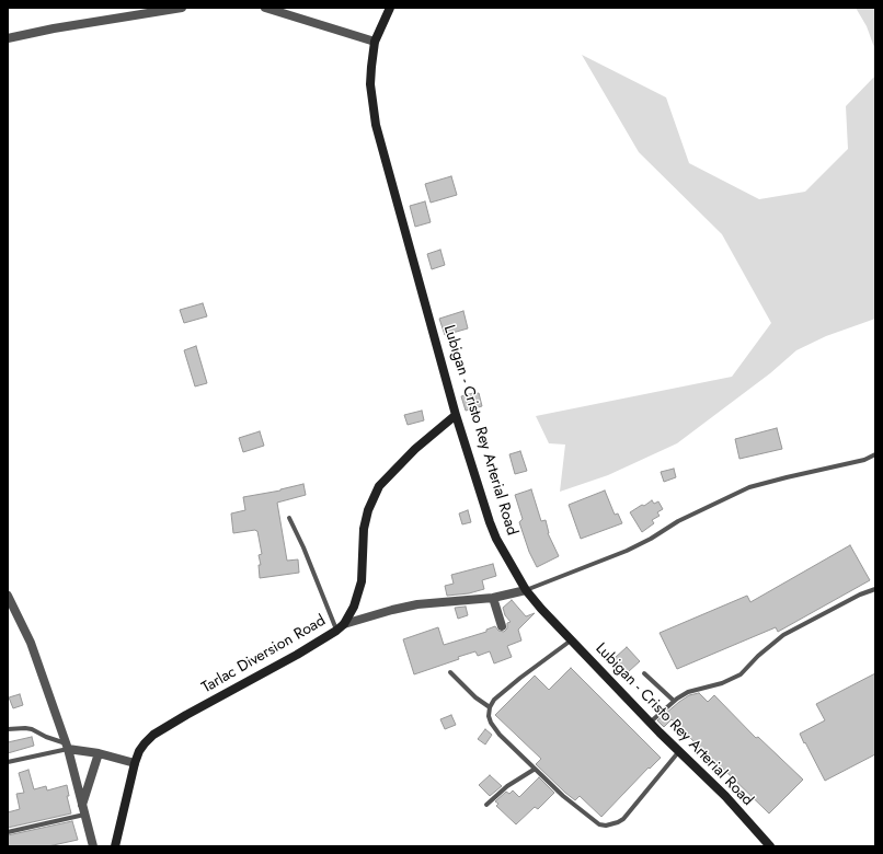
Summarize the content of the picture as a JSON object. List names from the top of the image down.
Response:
{
  "streets": {
    "main road": ["Lubigan - Cristo Rey Arterial Road", "Tarlac Diversion Road"]
  },
  "crossings": [
    ["Lubigan - Cristo Rey Arterial Road", "Tarlac Diversion Road"]
  ]
}
